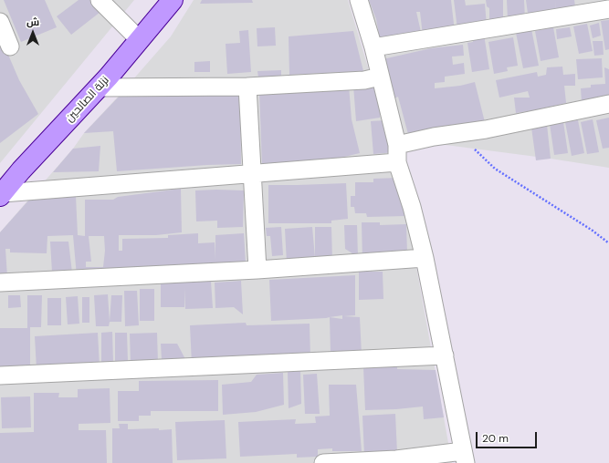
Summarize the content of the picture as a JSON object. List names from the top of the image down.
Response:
{
  "streets": {
    "main road": ["نزلة الصالحين"]
  },
  "scale_bar": "20 m",
  "north": "top"
}
